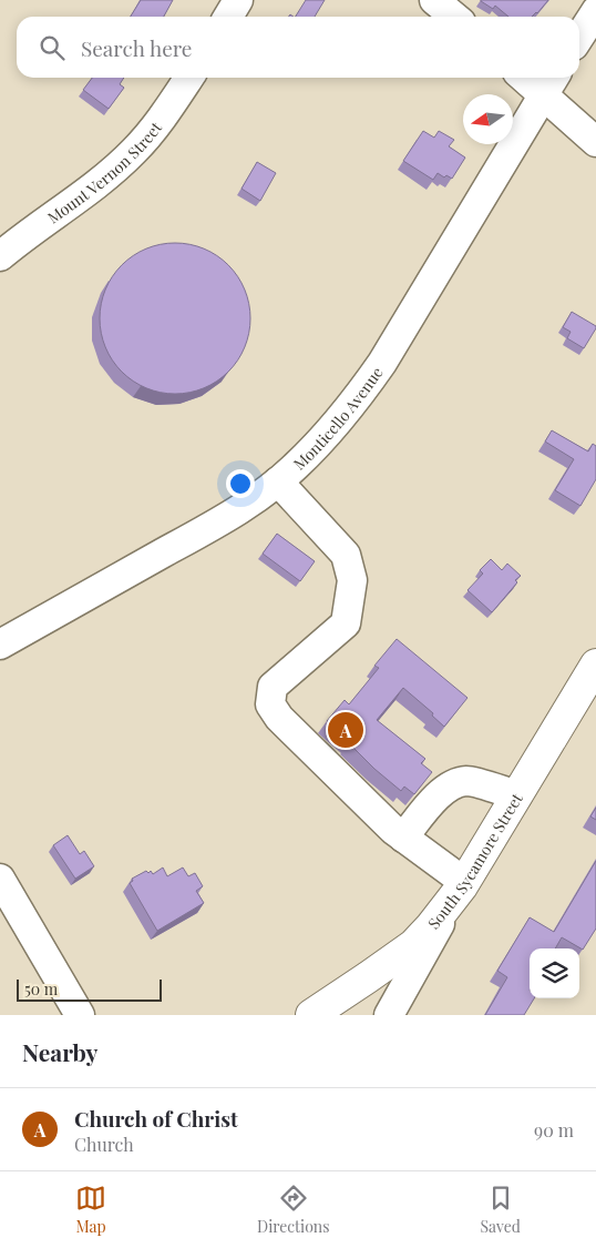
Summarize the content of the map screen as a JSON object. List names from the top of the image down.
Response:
{
  "streets": {
    "main road": ["South Sycamore Street"],
    "street": ["Mount Vernon Street", "Monticello Avenue"]
  },
  "scale_bar": "50 m",
  "north": "left",
  "page": {
    "search": "Search here",
    "pins": "A",
    "scale": "50 m",
    "heading": "Nearby",
    "list": [
      {
        "mark": "A",
        "name": "Church of Christ",
        "note": "Church",
        "value": "90 m"
      }
    ],
    "nav": ["Map", "Directions", "Saved"]
  }
}
